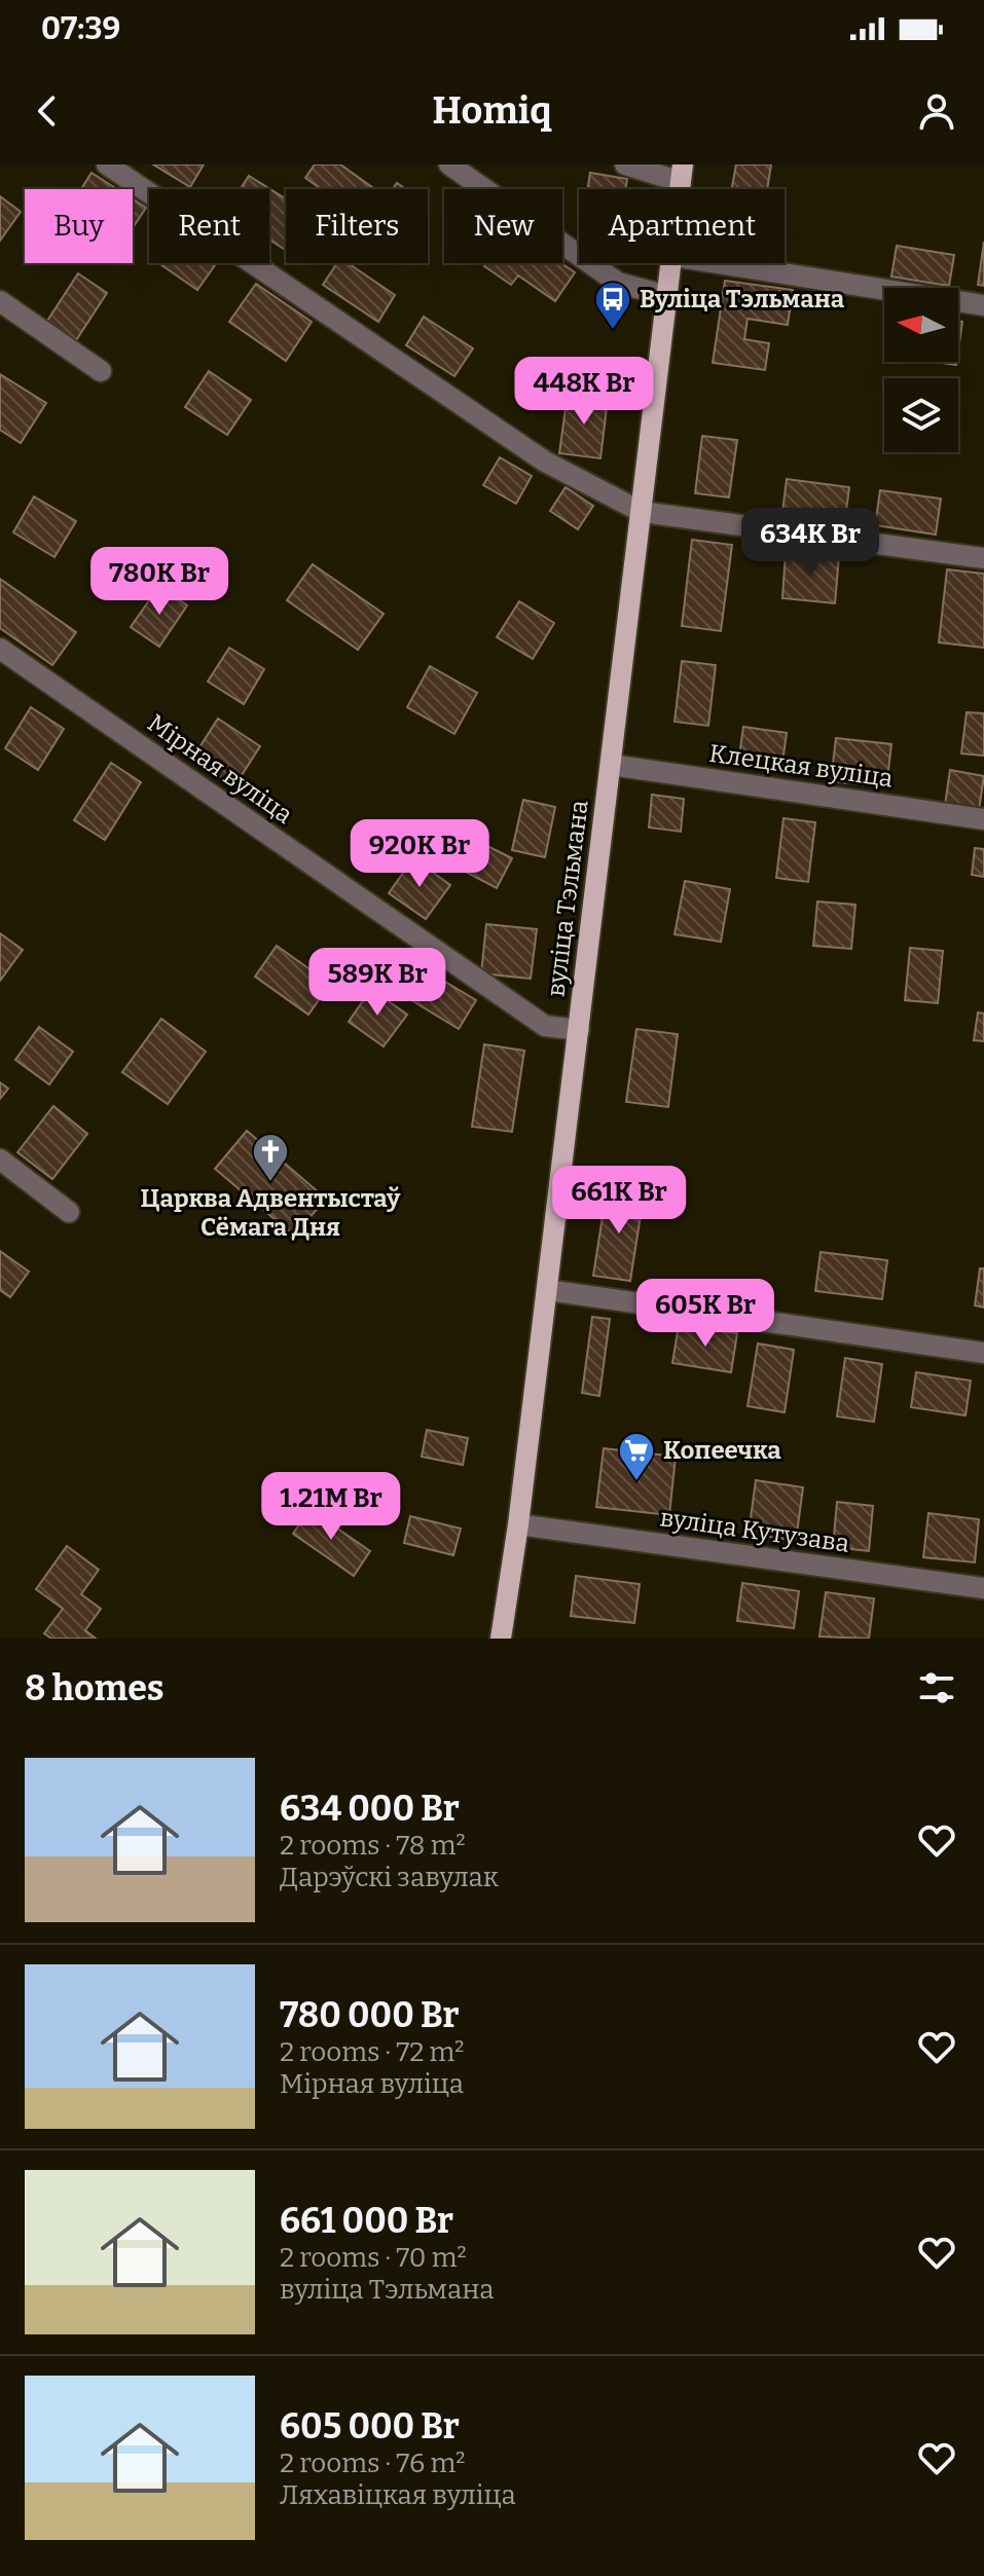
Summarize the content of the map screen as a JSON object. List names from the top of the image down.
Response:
{
  "streets": {
    "main road": ["вуліца Тэльмана"],
    "street": ["Клецкая вуліца", "Мірная вуліца", "вуліца Кутузава"]
  },
  "crossings": [
    ["Клецкая вуліца", "вуліца Тэльмана"],
    ["Мірная вуліца", "вуліца Тэльмана"],
    ["вуліца Тэльмана", "вуліца Кутузава"]
  ],
  "places": {
    "bus stop": ["Вуліца Тэльмана"],
    "church": ["Царква Адвентыстаў Сёмага Дня"],
    "supermarket": ["Копеечка"]
  },
  "north": "left",
  "page": {
    "status": "07:39",
    "header": "Homiq",
    "chip": [
      "Buy",
      "Rent",
      "Filters",
      "New",
      "Apartment"
    ],
    "price": [
      "448K Br",
      "634K Br",
      "780K Br",
      "920K Br",
      "589K Br",
      "661K Br",
      "605K Br",
      "1.21M Br"
    ],
    "heading": "8 homes",
    "list": [
      {
        "name": "634 000 Br",
        "note": "2 rooms · 78 m² · Дарэўскі завулак"
      },
      {
        "name": "780 000 Br",
        "note": "2 rooms · 72 m² · Мірная вуліца"
      },
      {
        "name": "661 000 Br",
        "note": "2 rooms · 70 m² · вуліца Тэльмана"
      },
      {
        "name": "605 000 Br",
        "note": "2 rooms · 76 m² · Ляхавіцкая вуліца"
      }
    ]
  }
}
